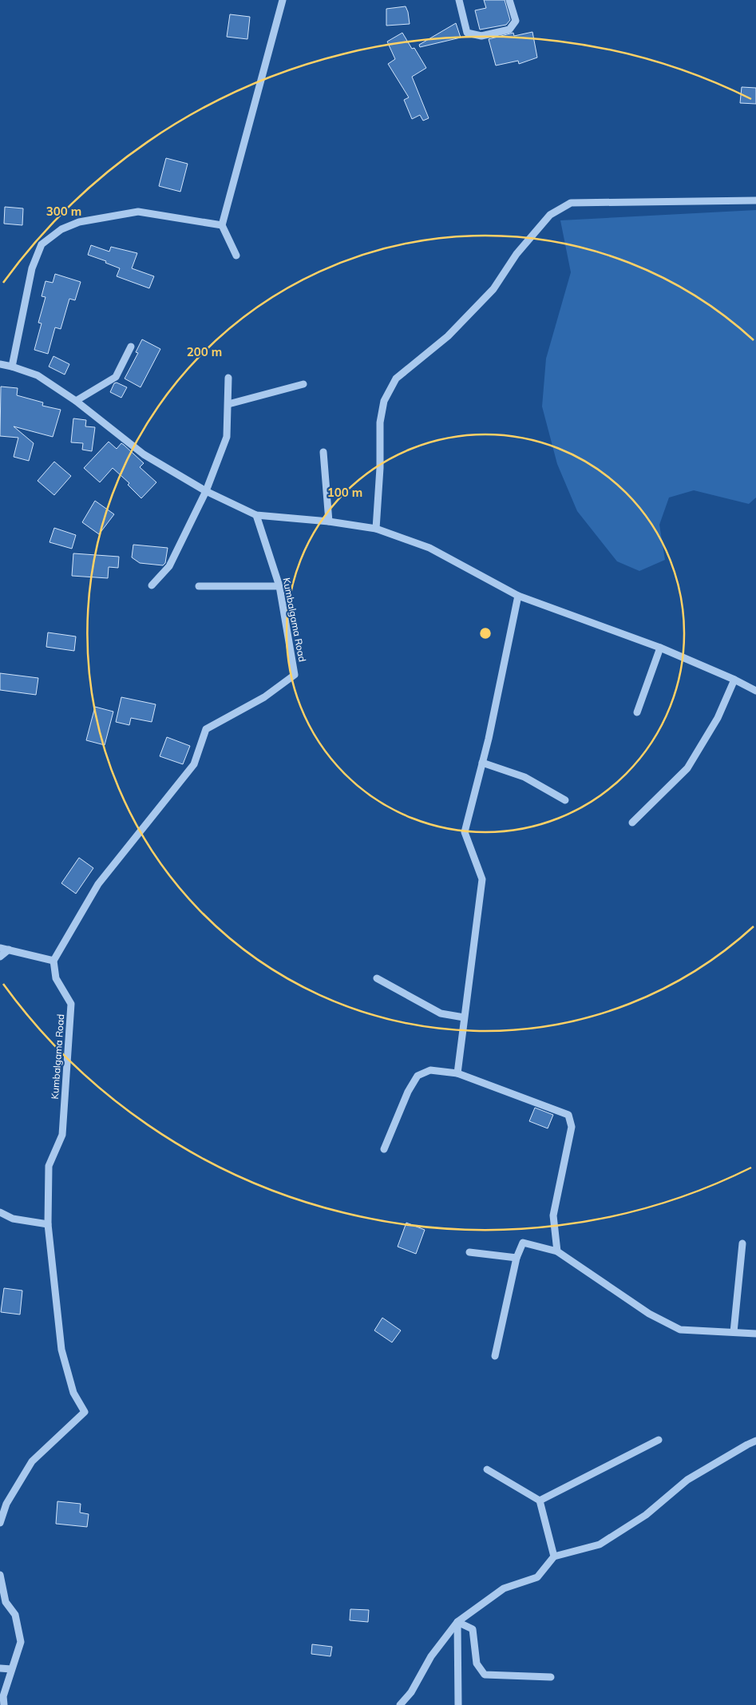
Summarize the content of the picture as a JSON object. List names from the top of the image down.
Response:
{
  "streets": {
    "street": ["Kumbalgama Road"]
  },
  "rings": ["300 m", "200 m", "100 m"]
}
